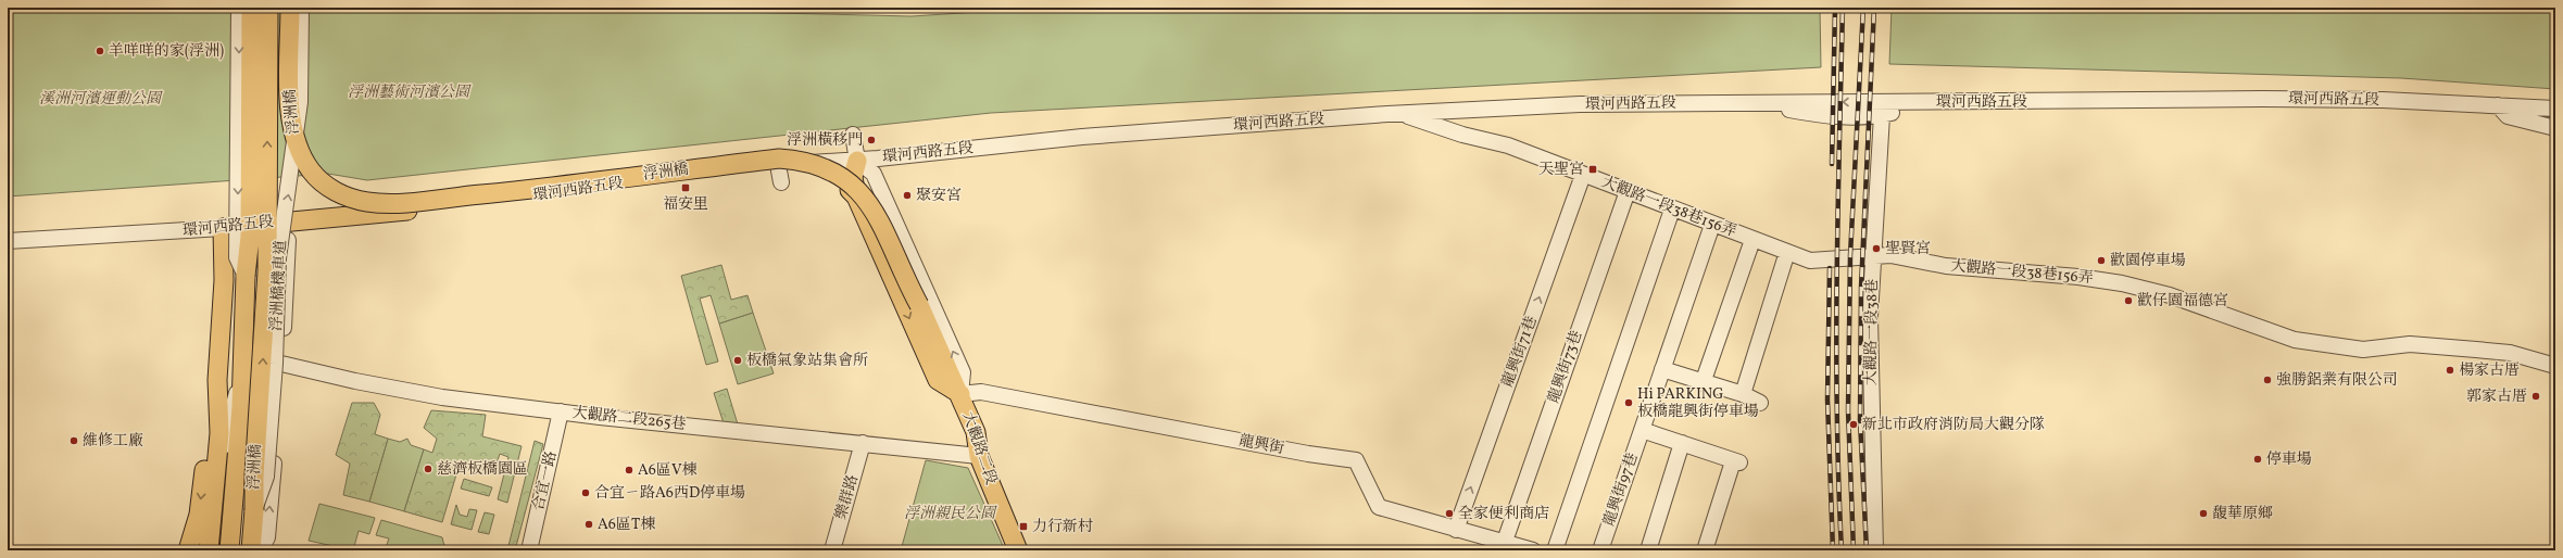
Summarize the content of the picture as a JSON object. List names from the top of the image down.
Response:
{
  "streets": {
    "main road": ["環河西路五段", "浮洲橋", "大觀路二段"],
    "street": [
      "大觀路一段38巷156弄",
      "浮洲橋機車道",
      "大觀路一段38巷",
      "龍興街71巷",
      "龍興街73巷",
      "大觀路二段265巷",
      "龍興街",
      "合宜一路",
      "龍興街97巷",
      "樂群路"
    ]
  },
  "crossings": [
    ["環河西路五段", "大觀路一段38巷156弄"],
    ["浮洲橋", "浮洲橋機車道"],
    ["浮洲橋", "龍興街"],
    ["浮洲橋", "大觀路二段"],
    ["大觀路一段38巷156弄", "大觀路一段38巷"],
    ["大觀路一段38巷156弄", "龍興街71巷"],
    ["大觀路一段38巷156弄", "龍興街73巷"],
    ["大觀路一段38巷156弄", "龍興街97巷"],
    ["龍興街71巷", "龍興街"],
    ["龍興街73巷", "龍興街"],
    ["大觀路二段265巷", "大觀路二段"],
    ["大觀路二段265巷", "合宜一路"],
    ["大觀路二段265巷", "樂群路"],
    ["龍興街", "大觀路二段"]
  ],
  "parks": ["浮洲藝術河濱公園", "溪洲河濱運動公園", "浮洲親民公園"],
  "places": {
    "other": [
      "羊咩咩的家(浮洲)",
      "浮洲橫移門",
      "聚安宮",
      "聖賢宮",
      "歡園停車場",
      "歡仔園福德宮",
      "板橋氣象站集會所",
      "楊家古厝",
      "強勝鋁業有限公司",
      "郭家古厝",
      "Hi PARKING 板橋龍興街停車場",
      "新北市政府消防局大觀分隊",
      "維修工廠",
      "停車場",
      "慈濟板橋園區",
      "A6區V棟",
      "合宜ㄧ路A6西D停車場",
      "全家便利商店",
      "馥華原鄉",
      "A6區T棟"
    ],
    "transit": ["天聖宮", "福安里", "力行新村"]
  }
}
